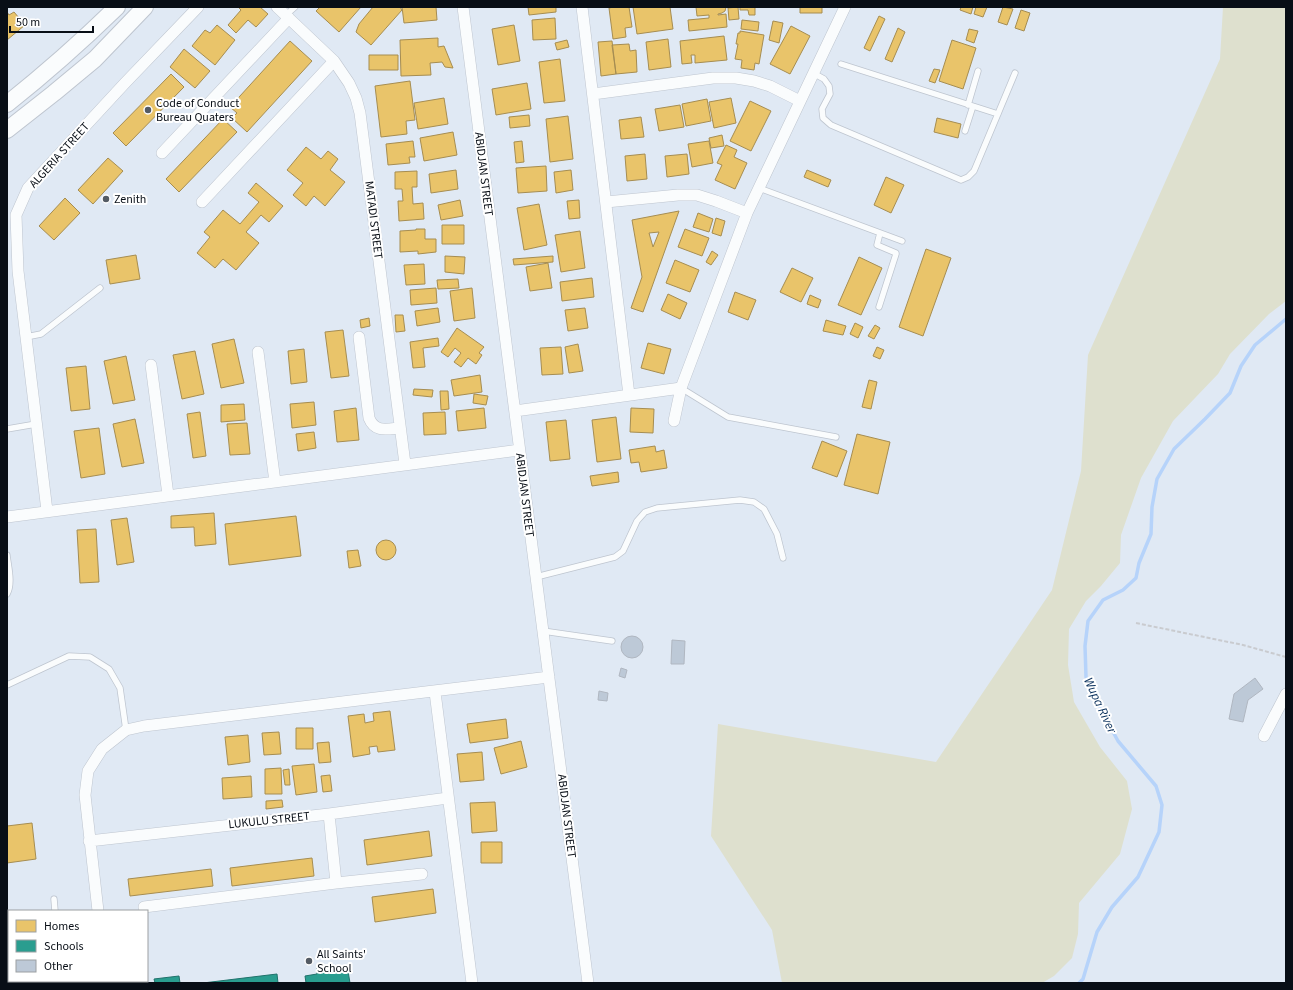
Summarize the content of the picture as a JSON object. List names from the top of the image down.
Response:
{
  "streets": {
    "street": [
      "ALGERIA STREET",
      "ABIDJAN STREET",
      "MATADI STREET",
      "LUKULU STREET"
    ]
  },
  "water": ["Wupa River"],
  "places": ["Code of Conduct Bureau Quaters", "Zenith", "All Saints' School"],
  "legend": ["Homes", "Schools", "Other"],
  "scale_bar": "50 m"
}
